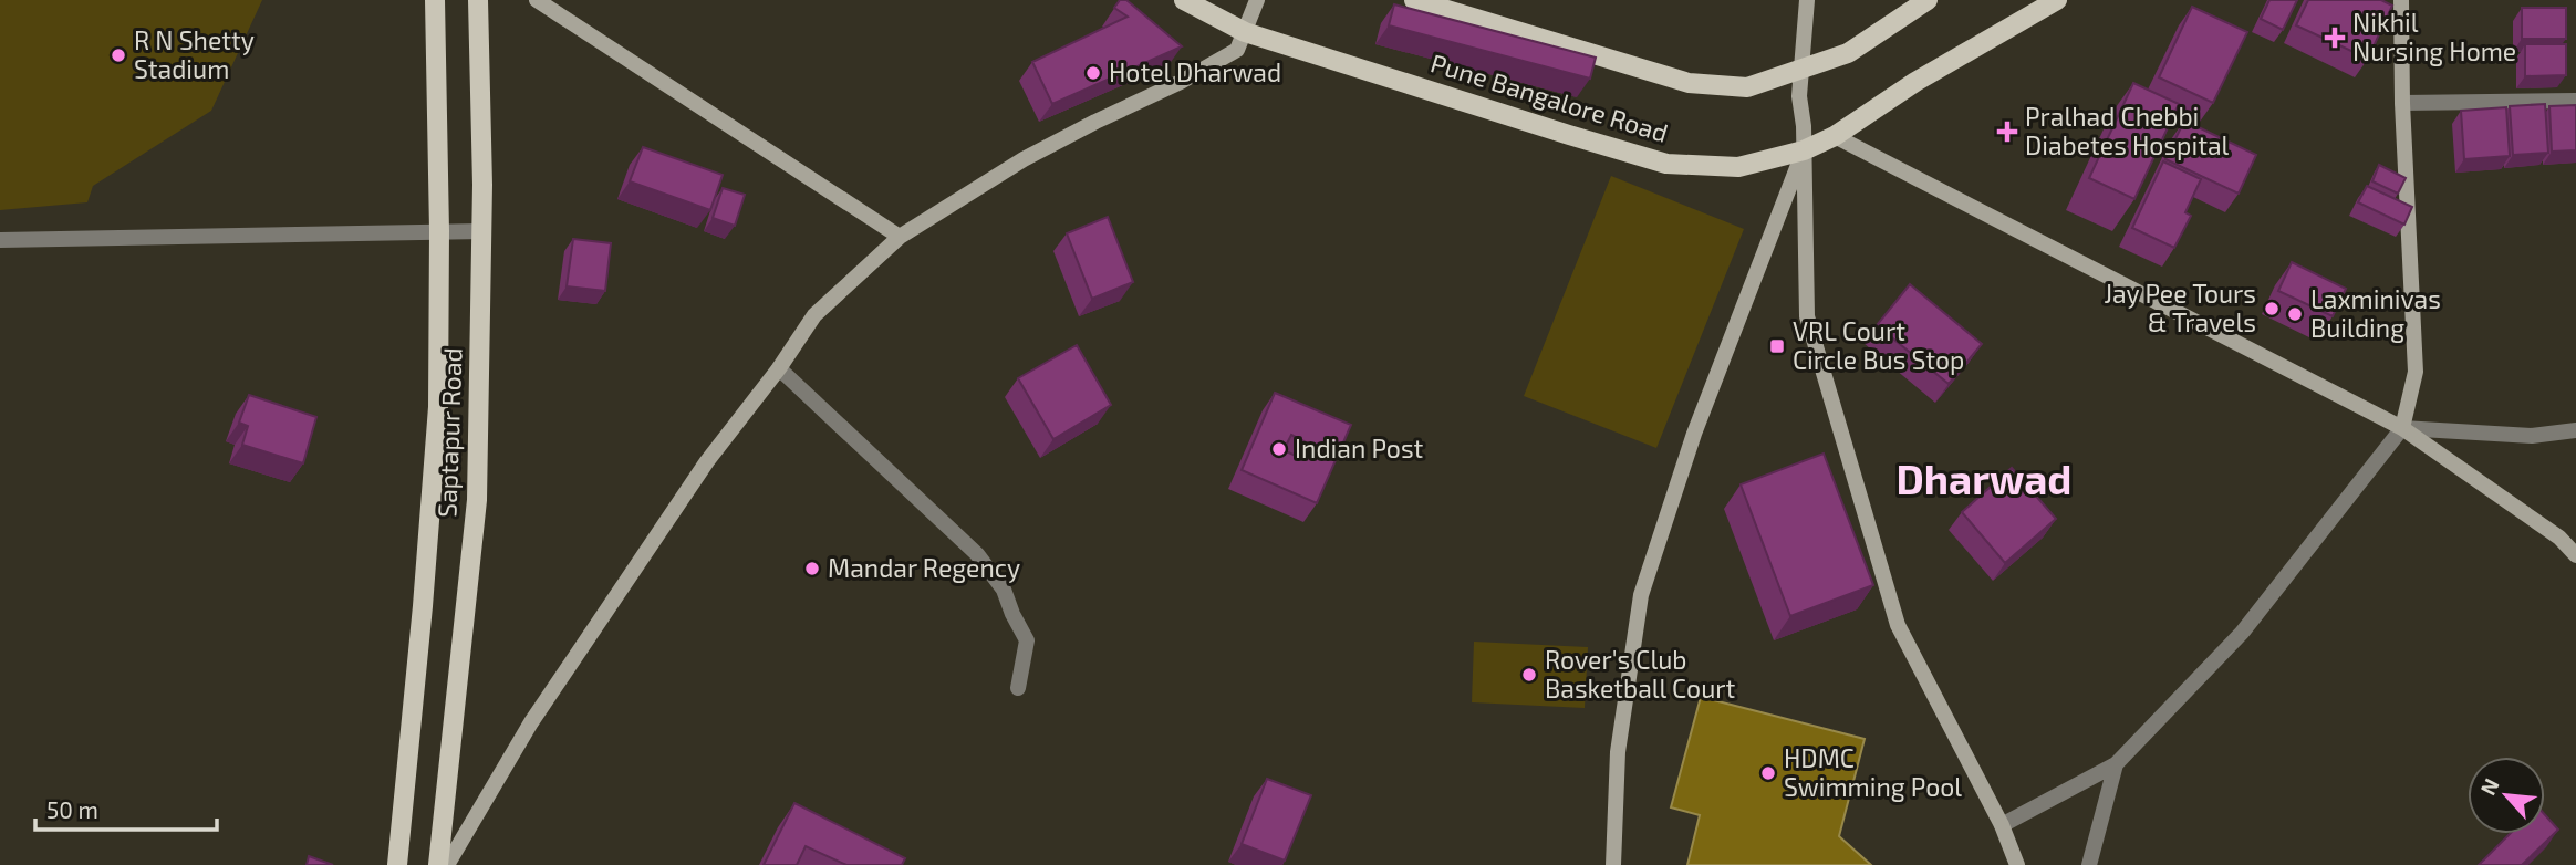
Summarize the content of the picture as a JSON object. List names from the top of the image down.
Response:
{
  "streets": {
    "main road": ["Pune Bangalore Road", "Saptapur Road"]
  },
  "districts": ["Dharwad"],
  "places": {
    "health": ["Nikhil Nursing Home", "Pralhad Chebbi Diabetes Hospital"],
    "other": [
      "R N Shetty Stadium",
      "Hotel Dharwad",
      "Jay Pee Tours & Travels",
      "Laxminivas Building",
      "Indian Post",
      "Mandar Regency",
      "Rover's Club Basketball Court",
      "HDMC Swimming Pool"
    ],
    "transit": ["VRL Court Circle Bus Stop"]
  },
  "scale_bar": "50 m",
  "north": "top left"
}
